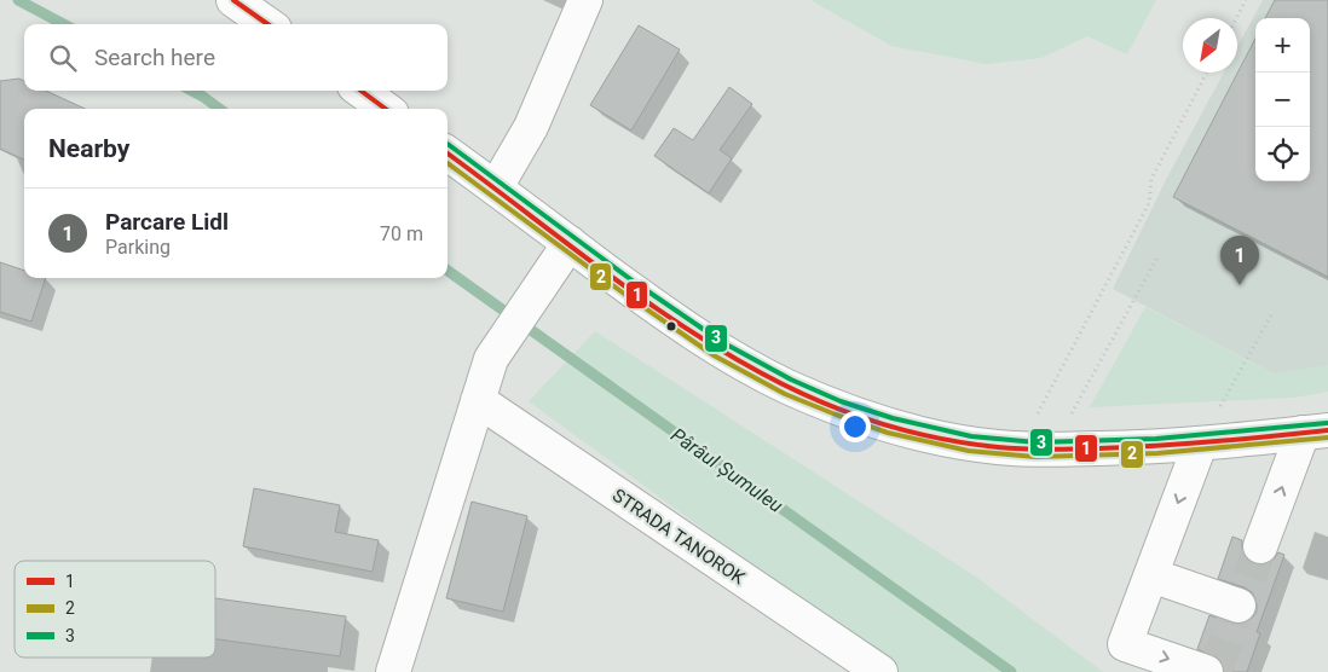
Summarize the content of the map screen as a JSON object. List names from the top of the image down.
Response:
{
  "streets": {
    "main road": ["STRADA TANOROK"]
  },
  "water": ["Pârâul Șumuleu"],
  "lines": ["transit line 1", "transit line 3", "transit line 2"],
  "legend": ["1", "2", "3"],
  "north": "bottom left",
  "page": {
    "map_buttons": ["+", "−"],
    "search": "Search here",
    "heading": "Nearby",
    "list": [
      {
        "mark": "1",
        "name": "Parcare Lidl",
        "note": "Parking",
        "value": "70 m"
      }
    ],
    "pins": "1"
  }
}
